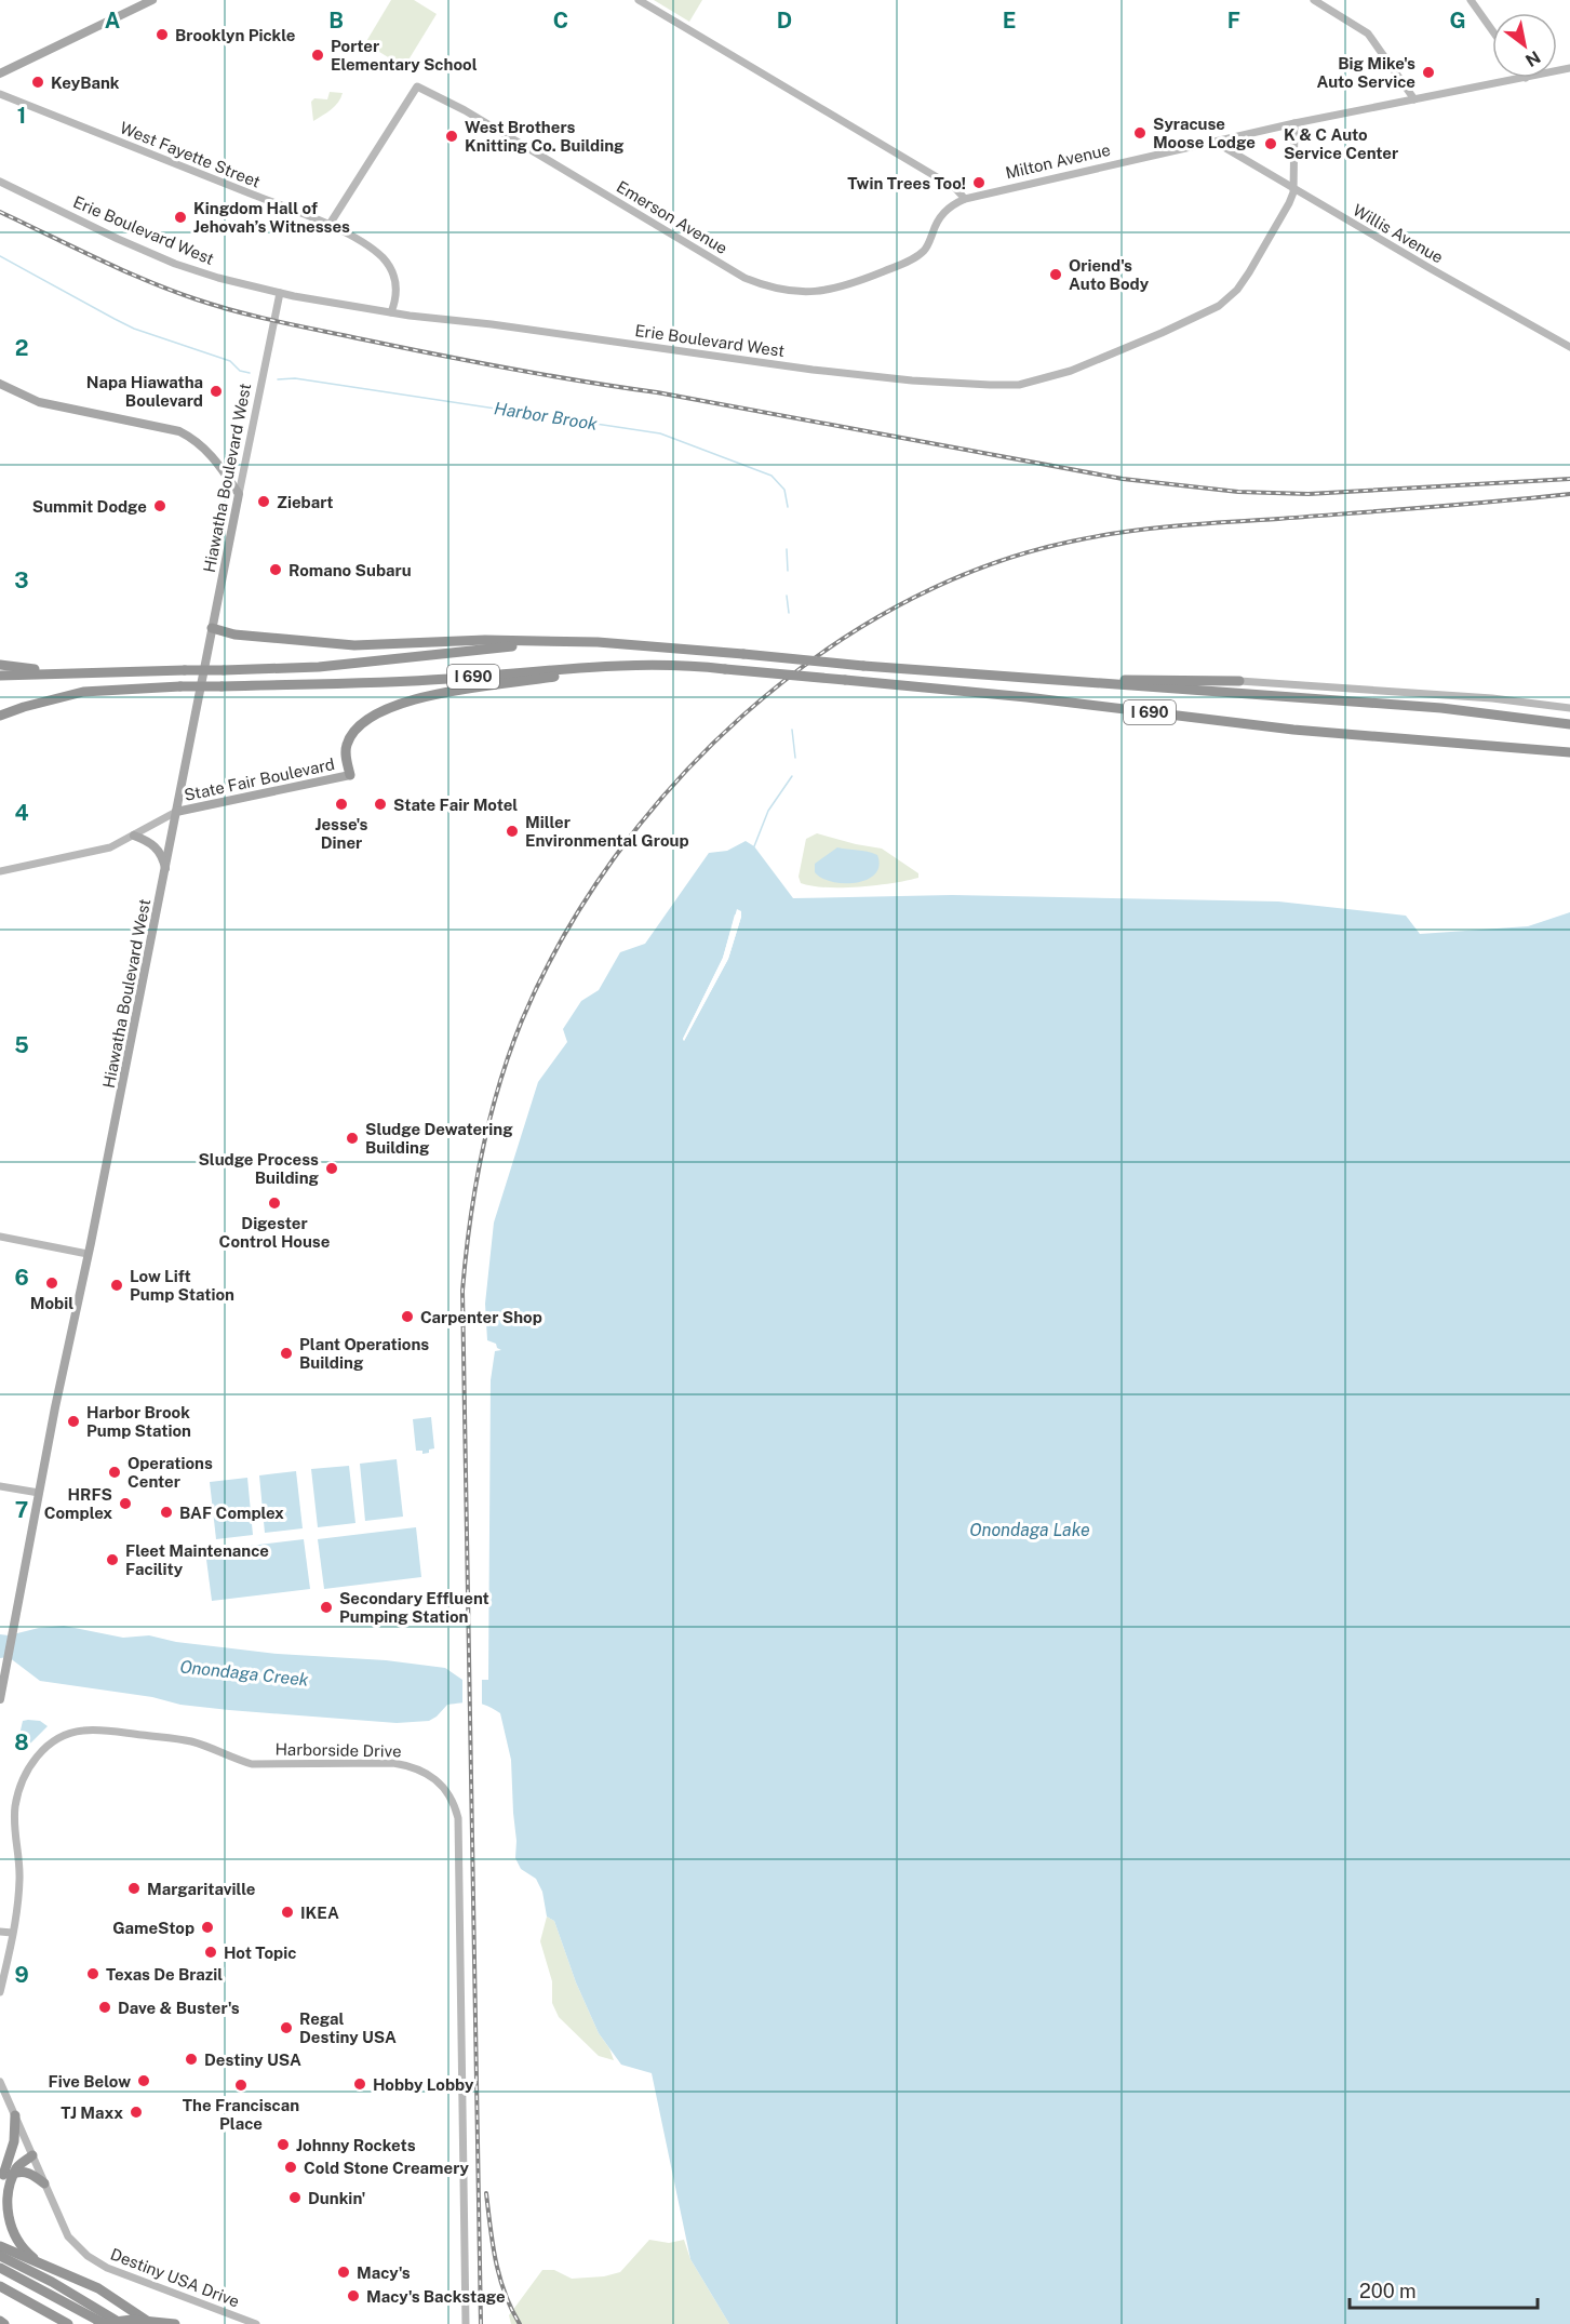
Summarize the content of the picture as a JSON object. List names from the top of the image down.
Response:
{
  "streets": {
    "highway": ["I 690"],
    "main road": ["Hiawatha Boulevard West", "State Fair Boulevard"],
    "street": [
      "West Fayette Street",
      "Milton Avenue",
      "Emerson Avenue",
      "Erie Boulevard West",
      "Willis Avenue",
      "Harborside Drive",
      "Destiny USA Drive"
    ]
  },
  "crossings": [
    ["West Fayette Street", "Emerson Avenue"],
    ["West Fayette Street", "Erie Boulevard West"],
    ["Milton Avenue", "Emerson Avenue"],
    ["Milton Avenue", "Erie Boulevard West"],
    ["Milton Avenue", "Willis Avenue"],
    ["Erie Boulevard West", "Willis Avenue"],
    ["Erie Boulevard West", "Hiawatha Boulevard West"],
    ["Hiawatha Boulevard West", "State Fair Boulevard"]
  ],
  "water": ["Harbor Brook", "Onondaga Lake", "Onondaga Creek"],
  "places": [
    "Brooklyn Pickle",
    "Porter Elementary School",
    "Big Mike's Auto Service",
    "KeyBank",
    "Syracuse Moose Lodge",
    "West Brothers Knitting Co. Building",
    "K & C Auto Service Center",
    "Twin Trees Too!",
    "Kingdom Hall of Jehovah’s Witnesses",
    "Oriend's Auto Body",
    "Napa Hiawatha Boulevard",
    "Ziebart",
    "Summit Dodge",
    "Romano Subaru",
    "Jesse's Diner",
    "State Fair Motel",
    "Miller Environmental Group",
    "Sludge Dewatering Building",
    "Sludge Process Building",
    "Digester Control House",
    "Mobil",
    "Low Lift Pump Station",
    "Carpenter Shop",
    "Plant Operations Building",
    "Harbor Brook Pump Station",
    "Operations Center",
    "HRFS Complex",
    "BAF Complex",
    "Fleet Maintenance Facility",
    "Secondary Effluent Pumping Station",
    "Margaritaville",
    "IKEA",
    "GameStop",
    "Hot Topic",
    "Texas De Brazil",
    "Dave & Buster's",
    "Regal Destiny USA",
    "Destiny USA",
    "Five Below",
    "Hobby Lobby",
    "The Franciscan Place",
    "TJ Maxx",
    "Johnny Rockets",
    "Cold Stone Creamery",
    "Dunkin'",
    "Macy's",
    "Macy's Backstage"
  ],
  "scale_bar": "200 m",
  "north": "bottom right",
  "grid": {
    "columns": [
      "A",
      "B",
      "C",
      "D",
      "E",
      "F",
      "G"
    ],
    "rows": [
      "1",
      "2",
      "3",
      "4",
      "5",
      "6",
      "7",
      "8",
      "9"
    ]
  }
}
